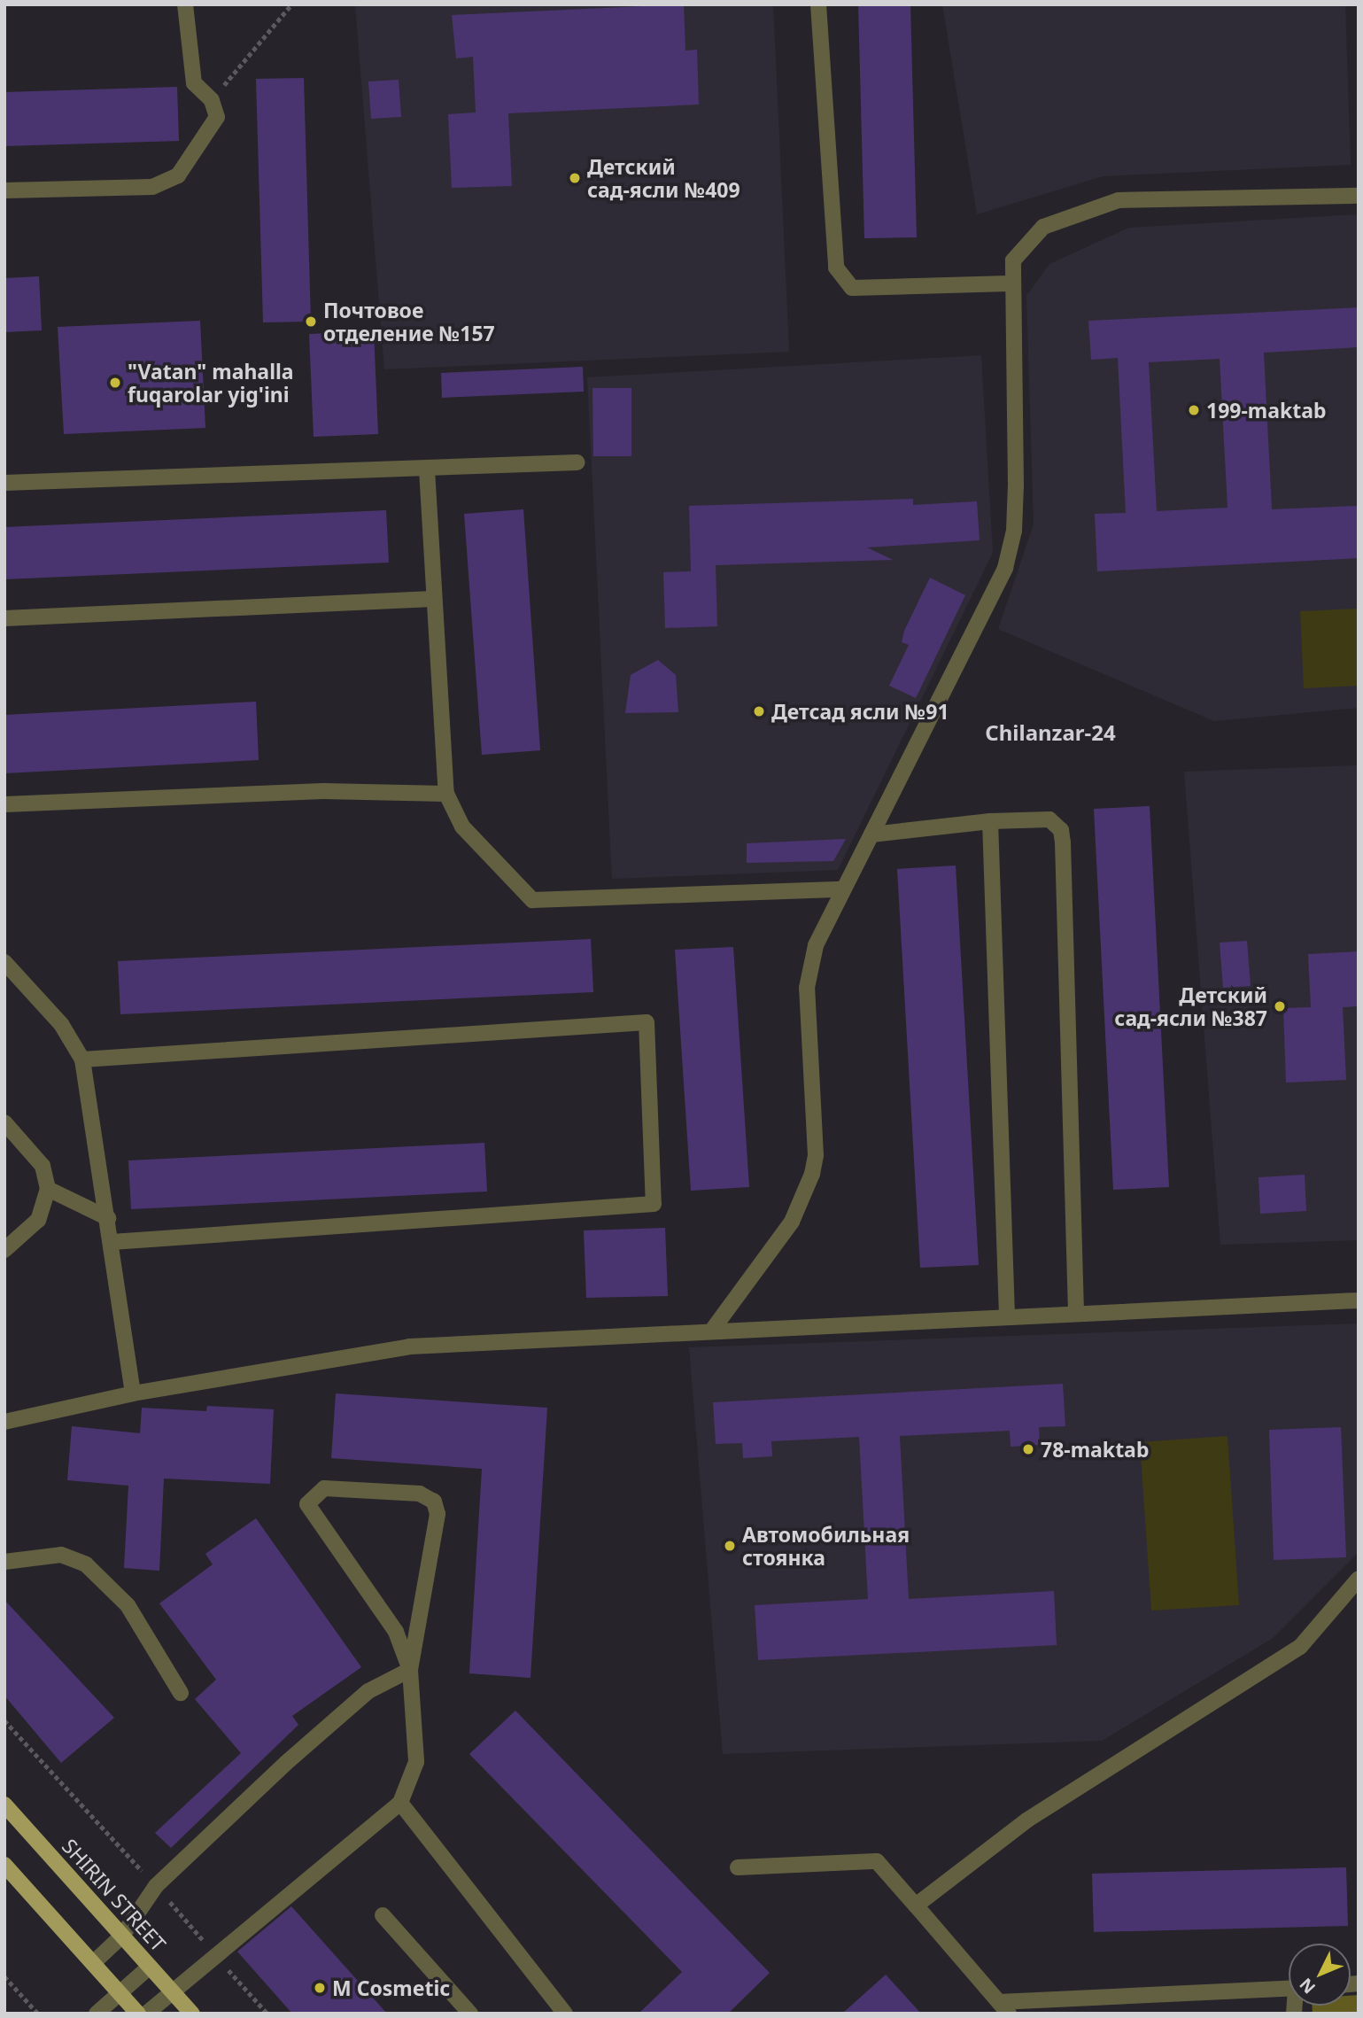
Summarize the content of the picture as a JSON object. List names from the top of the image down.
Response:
{
  "streets": {
    "main road": ["SHIRIN STREET"]
  },
  "districts": ["Chilanzar-24"],
  "places": [
    "Детский сад-ясли №409",
    "Почтовое отделение №157",
    "\"Vatan\" mahalla fuqarolar yig'ini",
    "199-maktab",
    "Детсад ясли №91",
    "Детский сад-ясли №387",
    "78-maktab",
    "Автомобильная стоянка",
    "M Cosmetic"
  ],
  "north": "bottom left"
}
